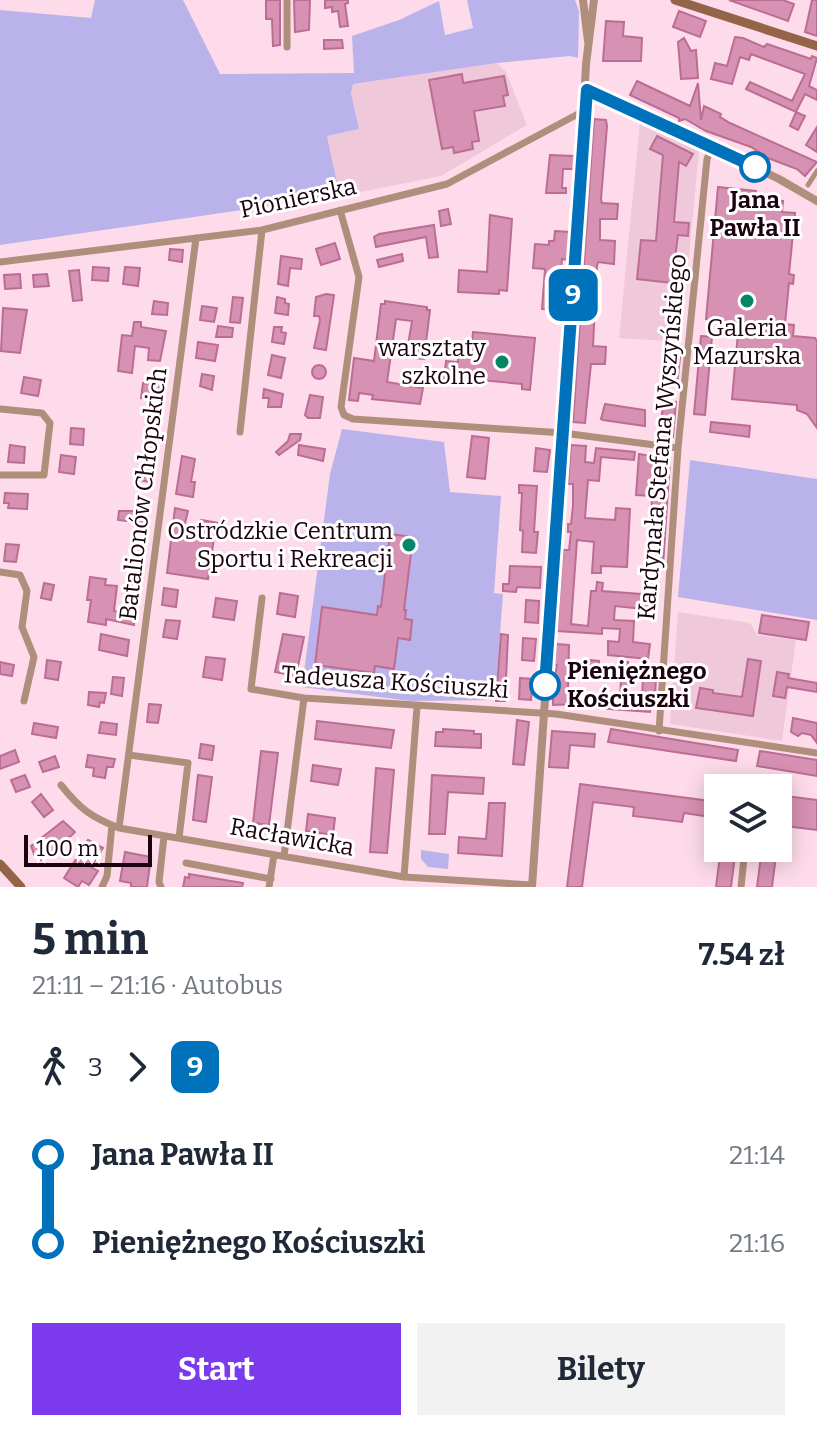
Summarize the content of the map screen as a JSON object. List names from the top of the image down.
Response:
{
  "streets": {
    "street": [
      "Pionierska",
      "Kardynała Stefana Wyszyńskiego",
      "Batalionów Chłopskich",
      "Tadeusza Kościuszki",
      "Racławicka"
    ]
  },
  "crossings": [
    ["Pionierska", "Batalionów Chłopskich"],
    ["Kardynała Stefana Wyszyńskiego", "Tadeusza Kościuszki"],
    ["Batalionów Chłopskich", "Racławicka"]
  ],
  "places": [
    "Jana Pawła II",
    "Galeria Mazurska",
    "warsztaty szkolne",
    "Ostródzkie Centrum Sportu i Rekreacji",
    "Pieniężnego Kościuszki"
  ],
  "lines": ["bus line 9"],
  "scale_bar": "100 m",
  "page": {
    "on_map": "9",
    "scale": "100 m",
    "heading": ["5 min", "21:11 – 21:16 · Autobus", "7.54 zł"],
    "legs": ["3", "9"],
    "list": [
      {
        "name": "Jana Pawła II",
        "value": "21:14"
      },
      {
        "name": "Pieniężnego Kościuszki",
        "value": "21:16"
      }
    ],
    "buttons": ["Start", "Bilety"]
  }
}
